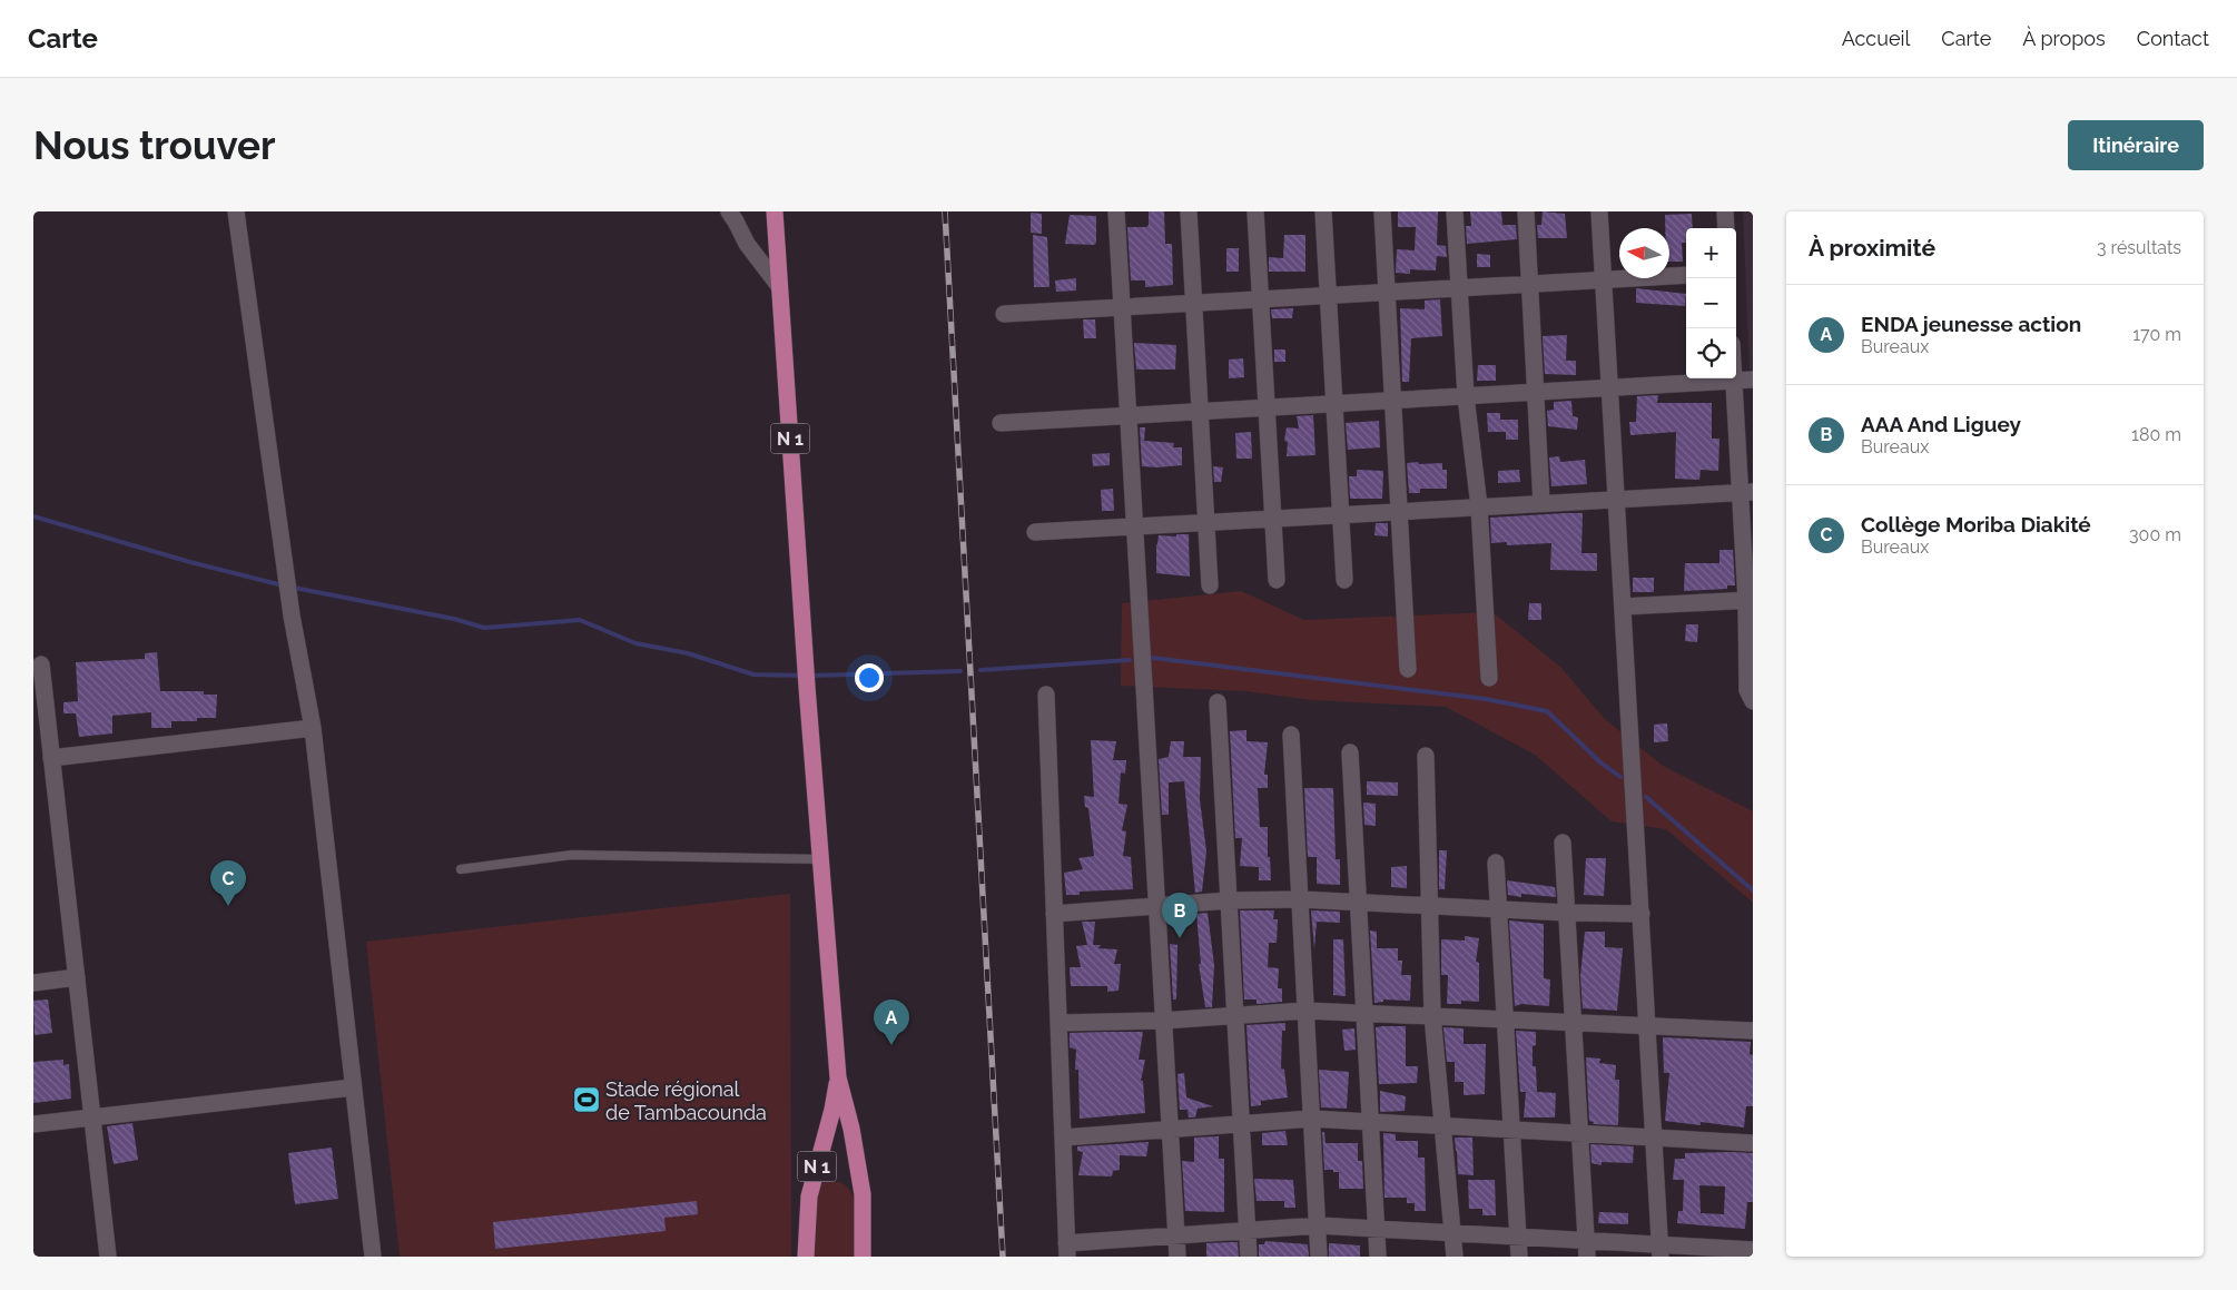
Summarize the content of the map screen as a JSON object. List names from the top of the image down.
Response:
{
  "streets": {
    "highway": ["N 1"]
  },
  "places": {
    "sports": ["Stade régional de Tambacounda"]
  },
  "north": "left",
  "page": {
    "header": "Carte",
    "nav": [
      "Accueil",
      "Carte",
      "À propos",
      "Contact"
    ],
    "buttons": "Itinéraire",
    "title": "Nous trouver",
    "heading": ["À proximité", "3 résultats"],
    "map_buttons": ["+", "−"],
    "list": [
      {
        "mark": "A",
        "name": "ENDA jeunesse action",
        "note": "Bureaux",
        "value": "170 m"
      },
      {
        "mark": "B",
        "name": "AAA And Liguey",
        "note": "Bureaux",
        "value": "180 m"
      },
      {
        "mark": "C",
        "name": "Collège Moriba Diakité",
        "note": "Bureaux",
        "value": "300 m"
      }
    ],
    "pins": ["C", "B", "A"]
  }
}
